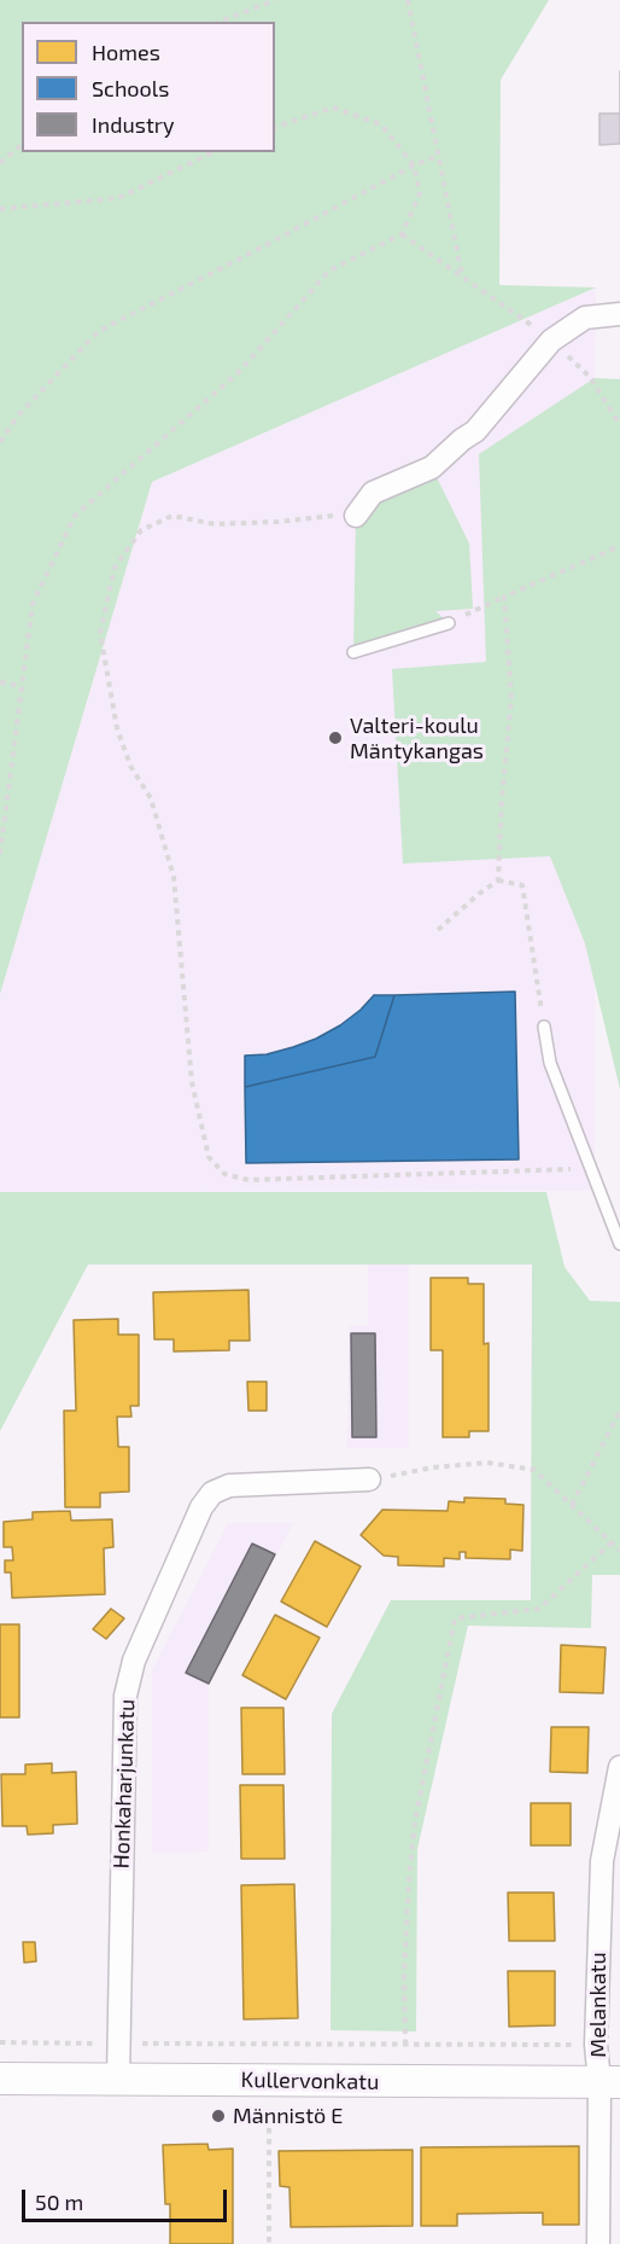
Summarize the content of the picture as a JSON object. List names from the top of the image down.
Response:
{
  "streets": {
    "main road": ["Kullervonkatu"],
    "street": ["Honkaharjunkatu", "Melankatu"]
  },
  "crossings": [
    ["Honkaharjunkatu", "Kullervonkatu"],
    ["Melankatu", "Kullervonkatu"]
  ],
  "places": ["Valteri-koulu Mäntykangas", "Männistö E"],
  "legend": ["Homes", "Schools", "Industry"],
  "scale_bar": "50 m"
}
